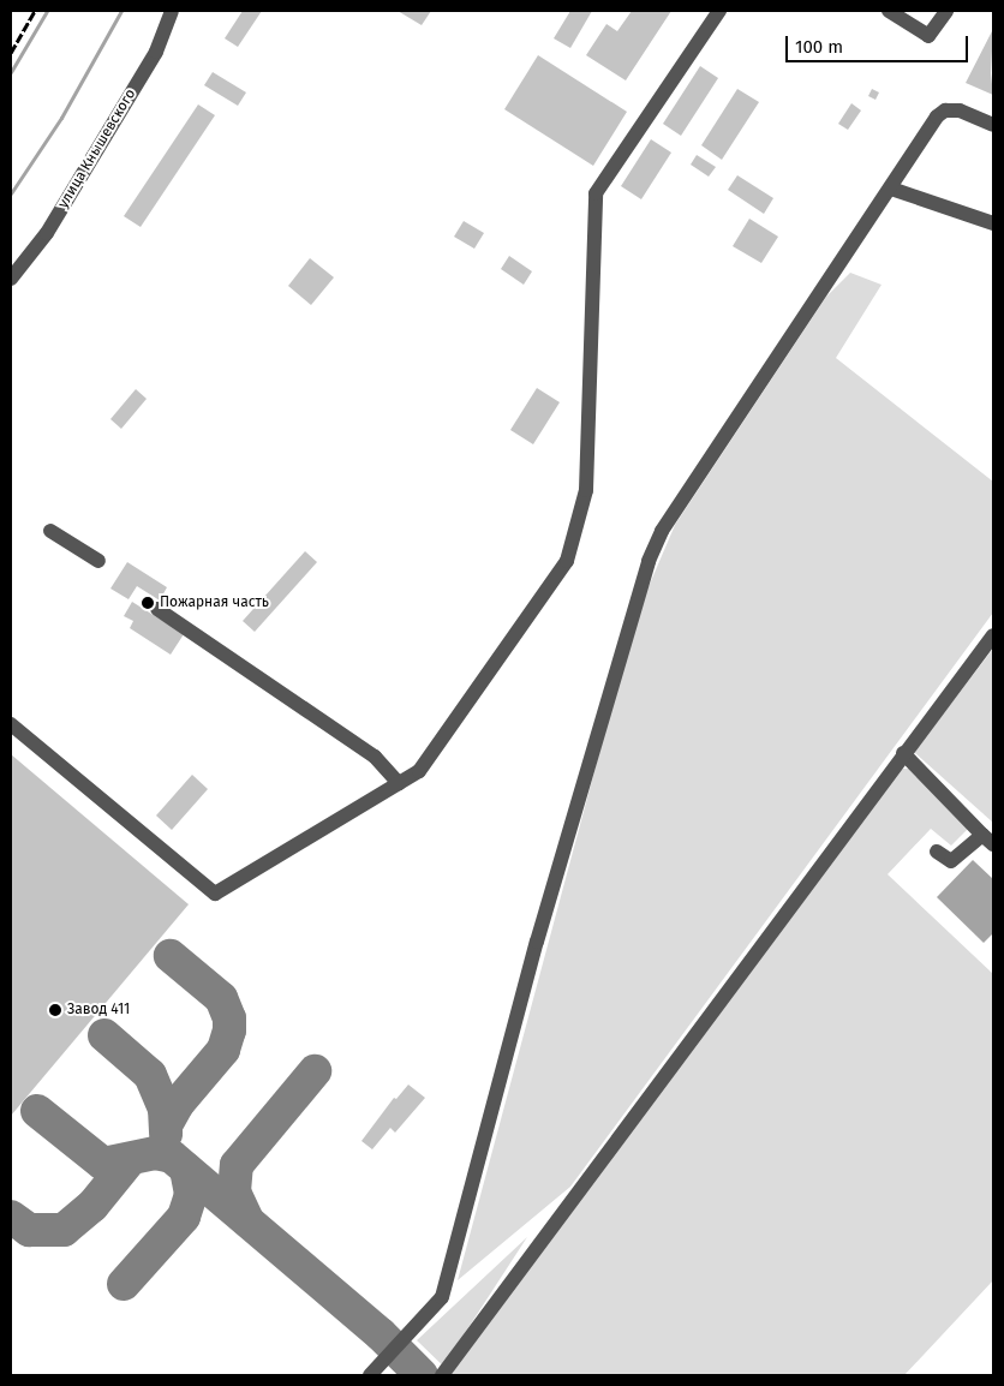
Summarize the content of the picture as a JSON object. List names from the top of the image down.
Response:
{
  "streets": {
    "street": ["улица Кнышевского"]
  },
  "places": ["Пожарная часть", "Завод 411"],
  "scale_bar": "100 m"
}
